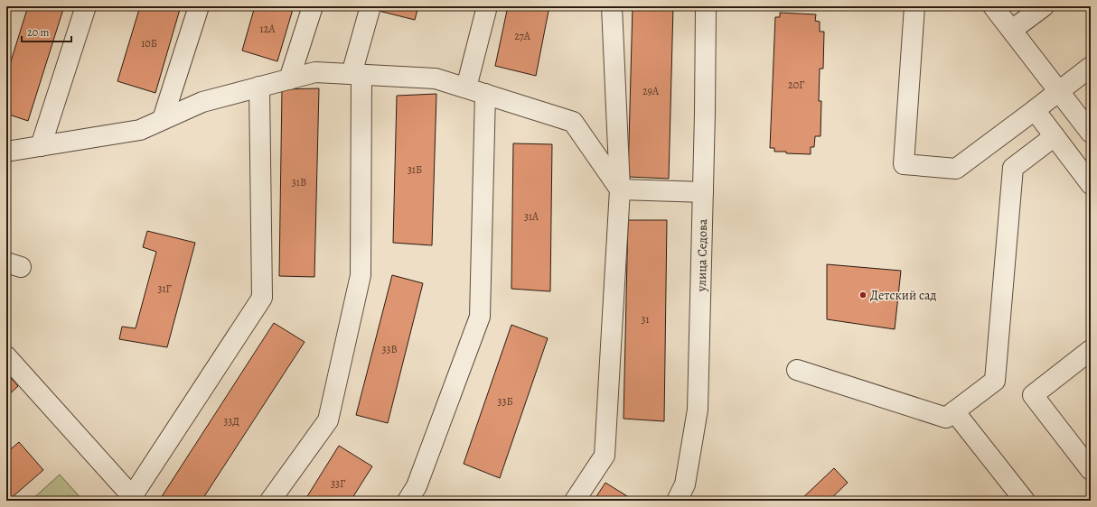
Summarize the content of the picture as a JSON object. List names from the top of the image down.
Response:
{
  "streets": {
    "street": ["улица Седова"]
  },
  "places": ["Детский сад"],
  "house_numbers": [
    "12А",
    "27А",
    "10Б",
    "20Г",
    "29А",
    "31Б",
    "31В",
    "31А",
    "31Г",
    "31",
    "33В",
    "33Б",
    "33Д",
    "33Г"
  ],
  "scale_bar": "20 m"
}
